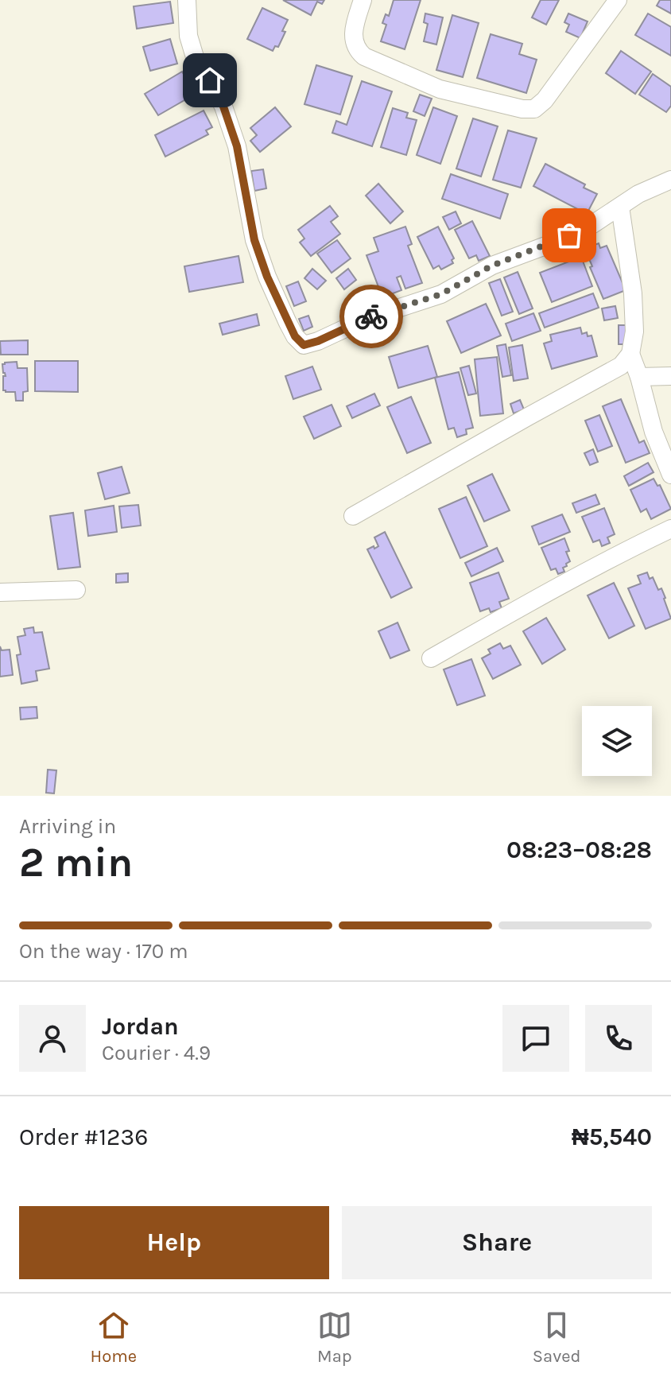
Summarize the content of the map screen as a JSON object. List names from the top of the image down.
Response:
{
  "page": {
    "heading": ["2 min", "Arriving in", "08:23–08:28"],
    "panel": [
      "Jordan",
      "Courier · 4.9",
      "Order #1236",
      "₦5,540"
    ],
    "bar": "On the way · 170 m",
    "buttons": ["Help", "Share"],
    "tabs": ["Home", "Map", "Saved"]
  }
}
